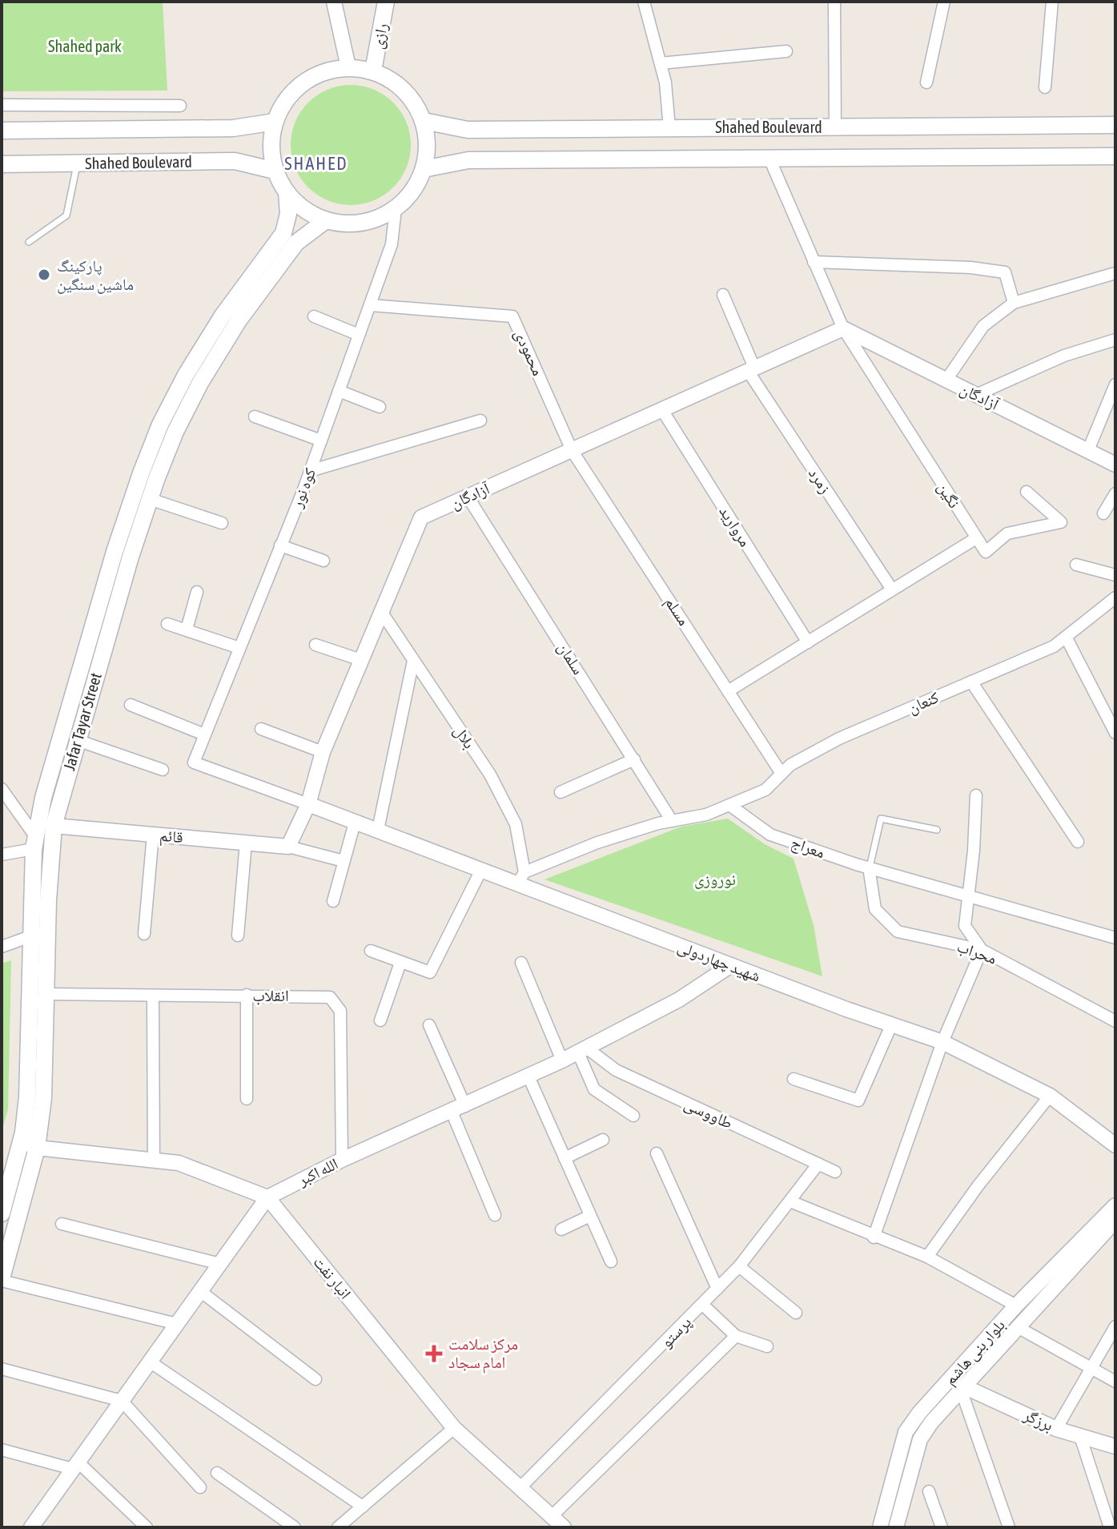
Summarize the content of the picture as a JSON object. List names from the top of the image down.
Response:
{
  "streets": {
    "main road": ["رازی", "Shahed Boulevard", "Jafar Tayar Street"],
    "street": [
      "محمودی",
      "آزادگان",
      "زمرد",
      "کوه نور",
      "نگین",
      "مروارید",
      "مسلم",
      "سلمان",
      "کنعان",
      "بلال",
      "قائم",
      "معراج",
      "محراب",
      "شهید چهاردولی",
      "انقلاب",
      "طاووسی",
      "الله اکبر",
      "انبار نفت",
      "پرستو",
      "بلوار بنی هاشم",
      "برزگر"
    ]
  },
  "crossings": [
    ["رازی", "Shahed Boulevard"],
    ["رازی", "کوه نور"],
    ["رازی", "Jafar Tayar Street"],
    ["Shahed Boulevard", "کوه نور"],
    ["Shahed Boulevard", "Jafar Tayar Street"],
    ["محمودی", "آزادگان"],
    ["محمودی", "کوه نور"],
    ["محمودی", "مسلم"],
    ["آزادگان", "زمرد"],
    ["آزادگان", "کوه نور"],
    ["آزادگان", "نگین"],
    ["آزادگان", "مروارید"],
    ["آزادگان", "مسلم"],
    ["آزادگان", "سلمان"],
    ["آزادگان", "بلال"],
    ["آزادگان", "قائم"],
    ["آزادگان", "شهید چهاردولی"],
    ["کوه نور", "Jafar Tayar Street"],
    ["کوه نور", "شهید چهاردولی"],
    ["مسلم", "کنعان"],
    ["کنعان", "معراج"],
    ["Jafar Tayar Street", "قائم"],
    ["Jafar Tayar Street", "انقلاب"],
    ["Jafar Tayar Street", "انبار نفت"],
    ["بلال", "شهید چهاردولی"],
    ["معراج", "محراب"],
    ["شهید چهاردولی", "الله اکبر"],
    ["انقلاب", "الله اکبر"],
    ["طاووسی", "الله اکبر"],
    ["طاووسی", "پرستو"],
    ["الله اکبر", "انبار نفت"],
    ["انبار نفت", "پرستو"],
    ["بلوار بنی هاشم", "برزگر"]
  ],
  "districts": ["SHAHED"],
  "parks": ["Shahed park", "نوروزی"],
  "places": {
    "other": ["پارکینگ ماشین سنگین"],
    "health": ["مرکز سلامت امام سجاد"]
  }
}
